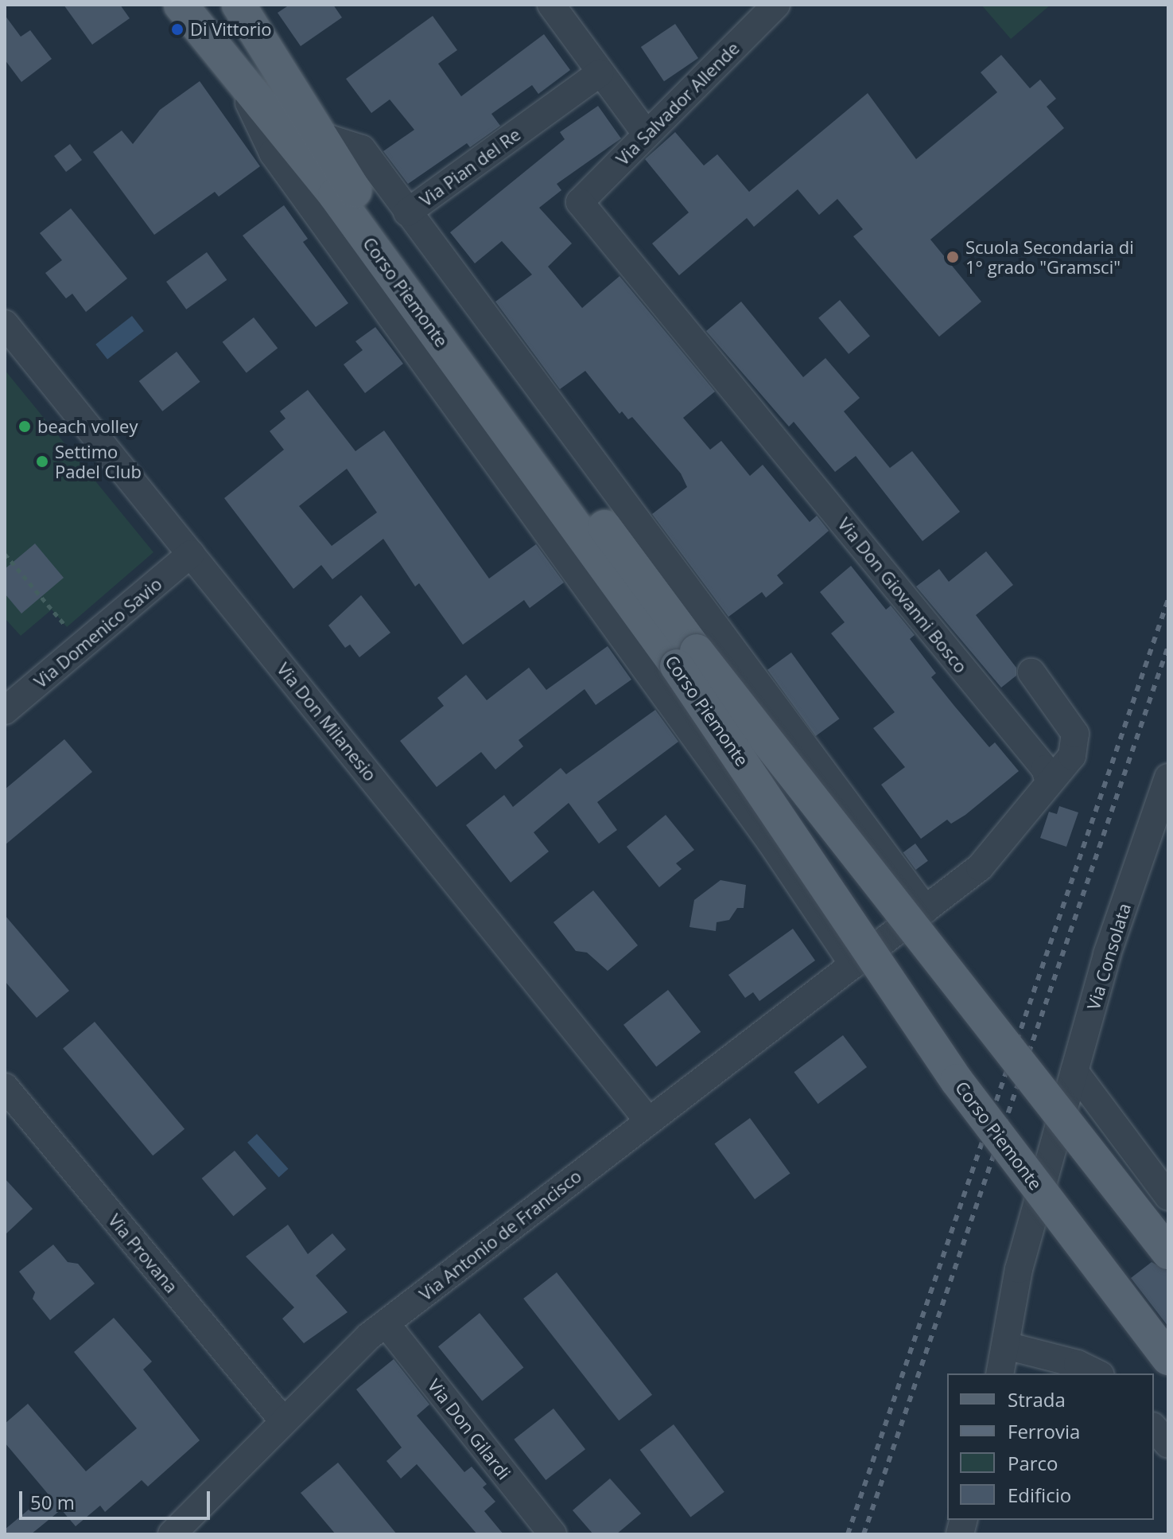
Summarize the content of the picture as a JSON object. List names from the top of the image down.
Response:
{
  "streets": {
    "main road": ["Corso Piemonte"],
    "street": [
      "Via Salvador Allende",
      "Via Pian del Re",
      "Via Don Giovanni Bosco",
      "Via Domenico Savio",
      "Via Don Milanesio",
      "Via Consolata",
      "Via Antonio de Francisco",
      "Via Provana",
      "Via Don Gilardi"
    ]
  },
  "crossings": [
    ["Via Salvador Allende", "Via Don Giovanni Bosco"],
    ["Via Pian del Re", "Corso Piemonte"],
    ["Corso Piemonte", "Via Antonio de Francisco"],
    ["Via Domenico Savio", "Via Don Milanesio"],
    ["Via Don Milanesio", "Via Antonio de Francisco"],
    ["Via Antonio de Francisco", "Via Provana"],
    ["Via Antonio de Francisco", "Via Don Gilardi"]
  ],
  "places": [
    "Di Vittorio",
    "Scuola Secondaria di 1° grado \"Gramsci\"",
    "beach volley",
    "Settimo Padel Club"
  ],
  "legend": [
    "Strada",
    "Ferrovia",
    "Parco",
    "Edificio"
  ],
  "scale_bar": "50 m"
}
